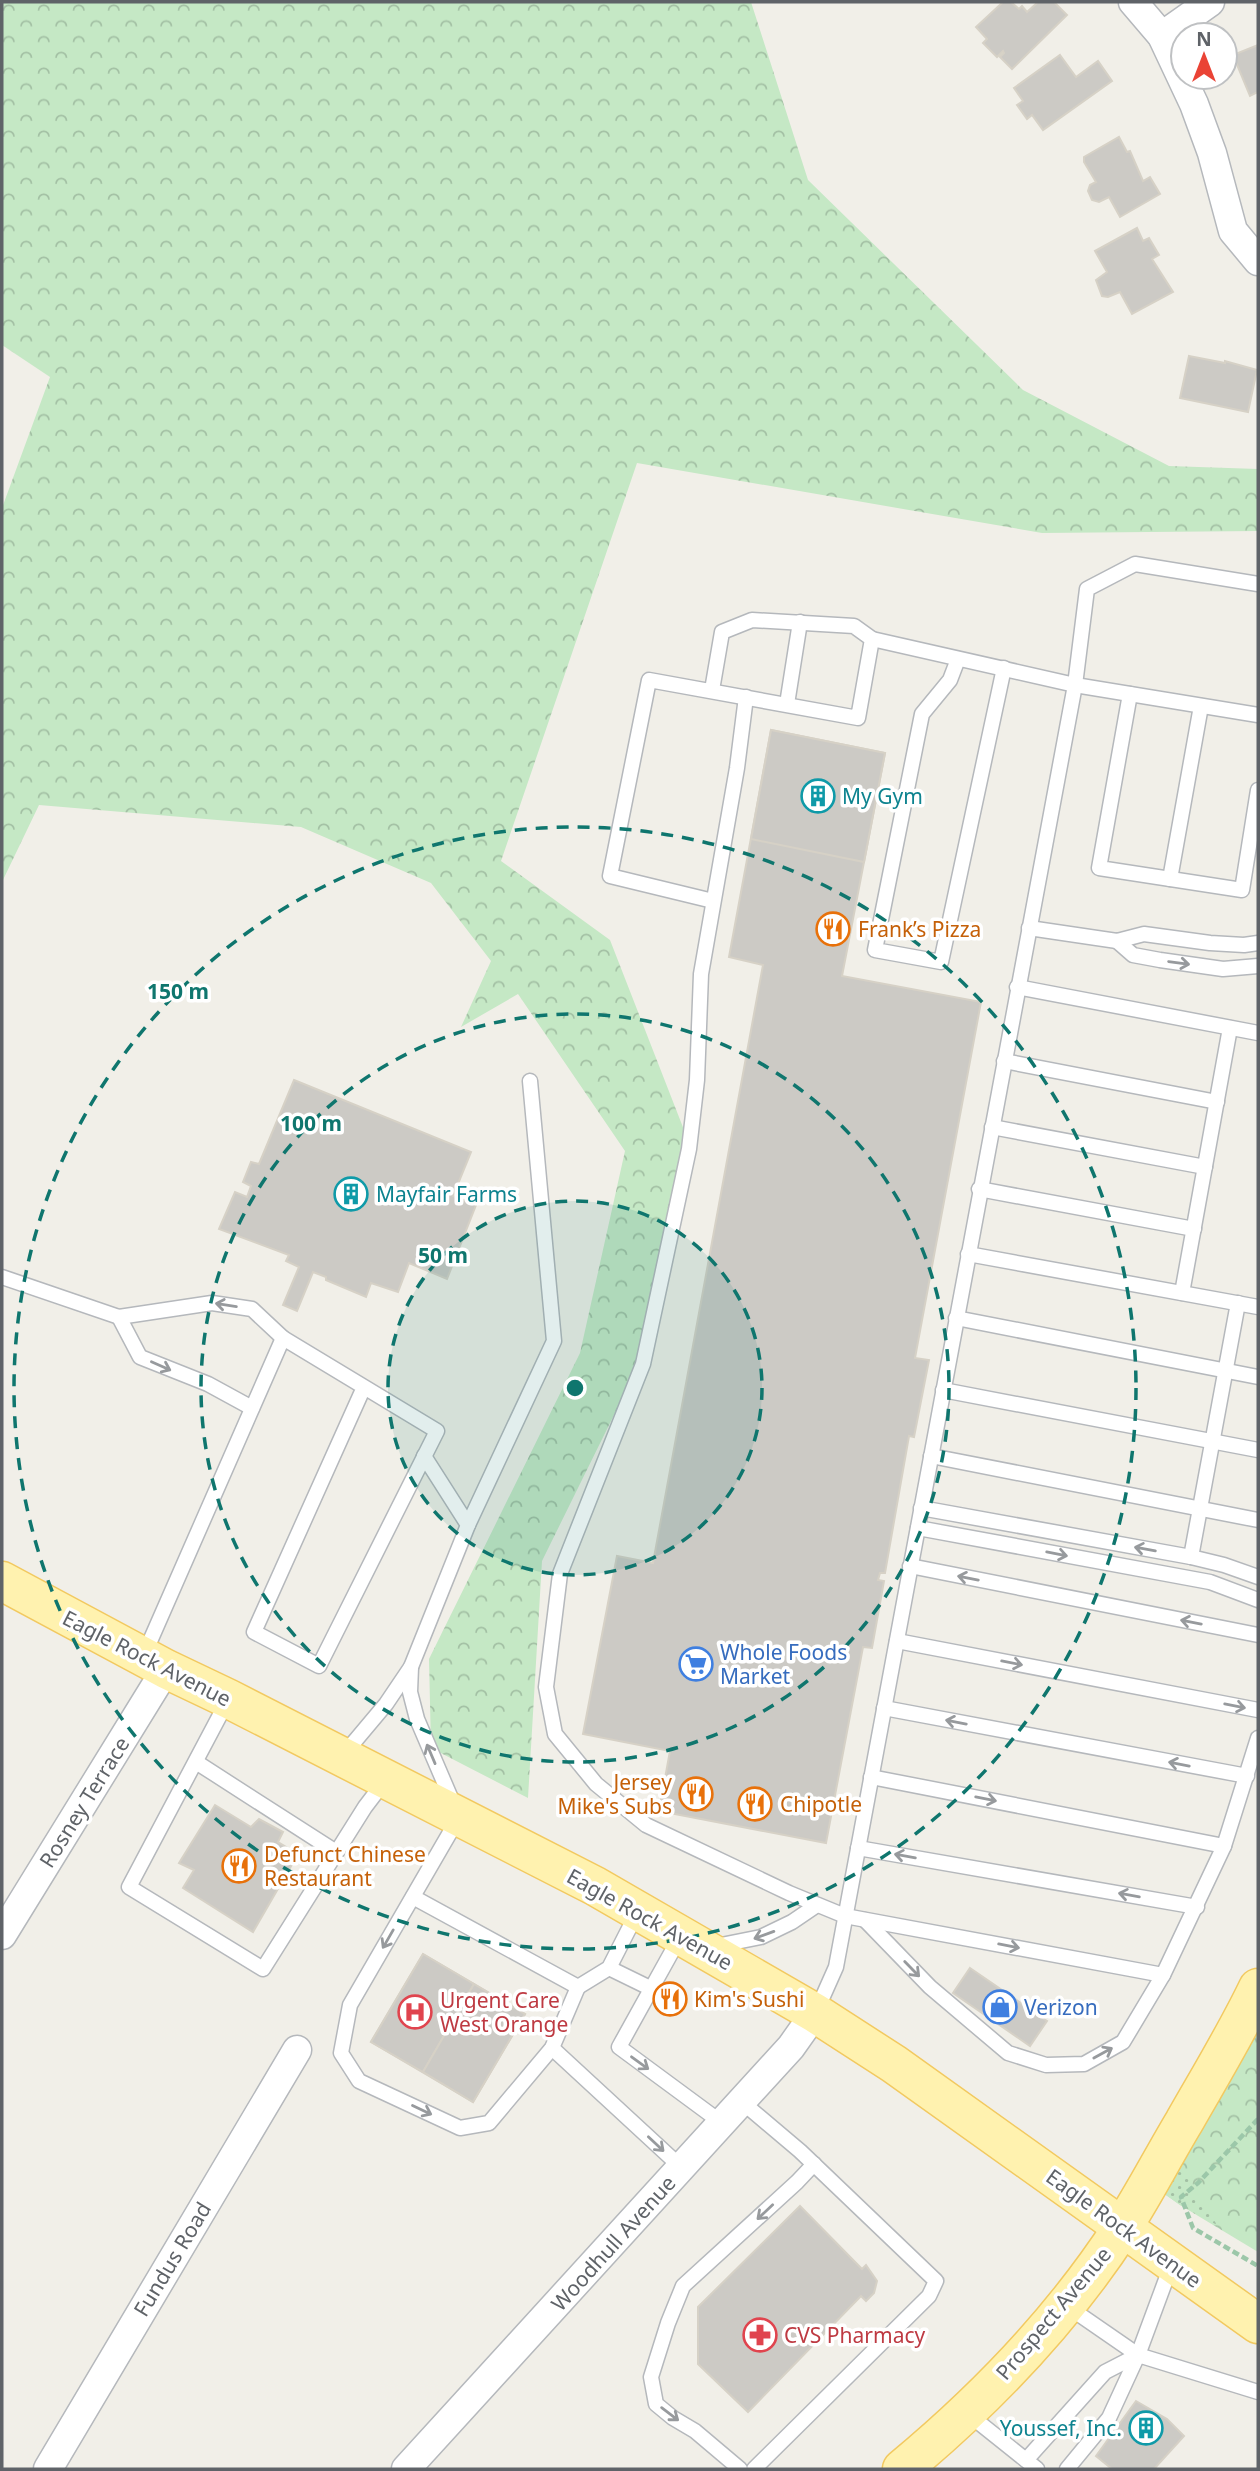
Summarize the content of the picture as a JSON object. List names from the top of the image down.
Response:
{
  "streets": {
    "main road": ["Eagle Rock Avenue", "Prospect Avenue"],
    "street": ["Rosney Terrace", "Woodhull Avenue", "Fundus Road"]
  },
  "crossings": [
    ["Eagle Rock Avenue", "Rosney Terrace"],
    ["Eagle Rock Avenue", "Woodhull Avenue"],
    ["Eagle Rock Avenue", "Prospect Avenue"]
  ],
  "places": {
    "building": ["My Gym", "Mayfair Farms", "Youssef, Inc."],
    "restaurant": [
      "Frank’s Pizza",
      "Jersey Mike's Subs",
      "Chipotle",
      "Defunct Chinese Restaurant",
      "Kim's Sushi"
    ],
    "supermarket": ["Whole Foods Market"],
    "shop": ["Verizon"],
    "hospital": ["Urgent Care West Orange"],
    "pharmacy": ["CVS Pharmacy"]
  },
  "north": "top",
  "rings": ["150 m", "100 m", "50 m"]
}
